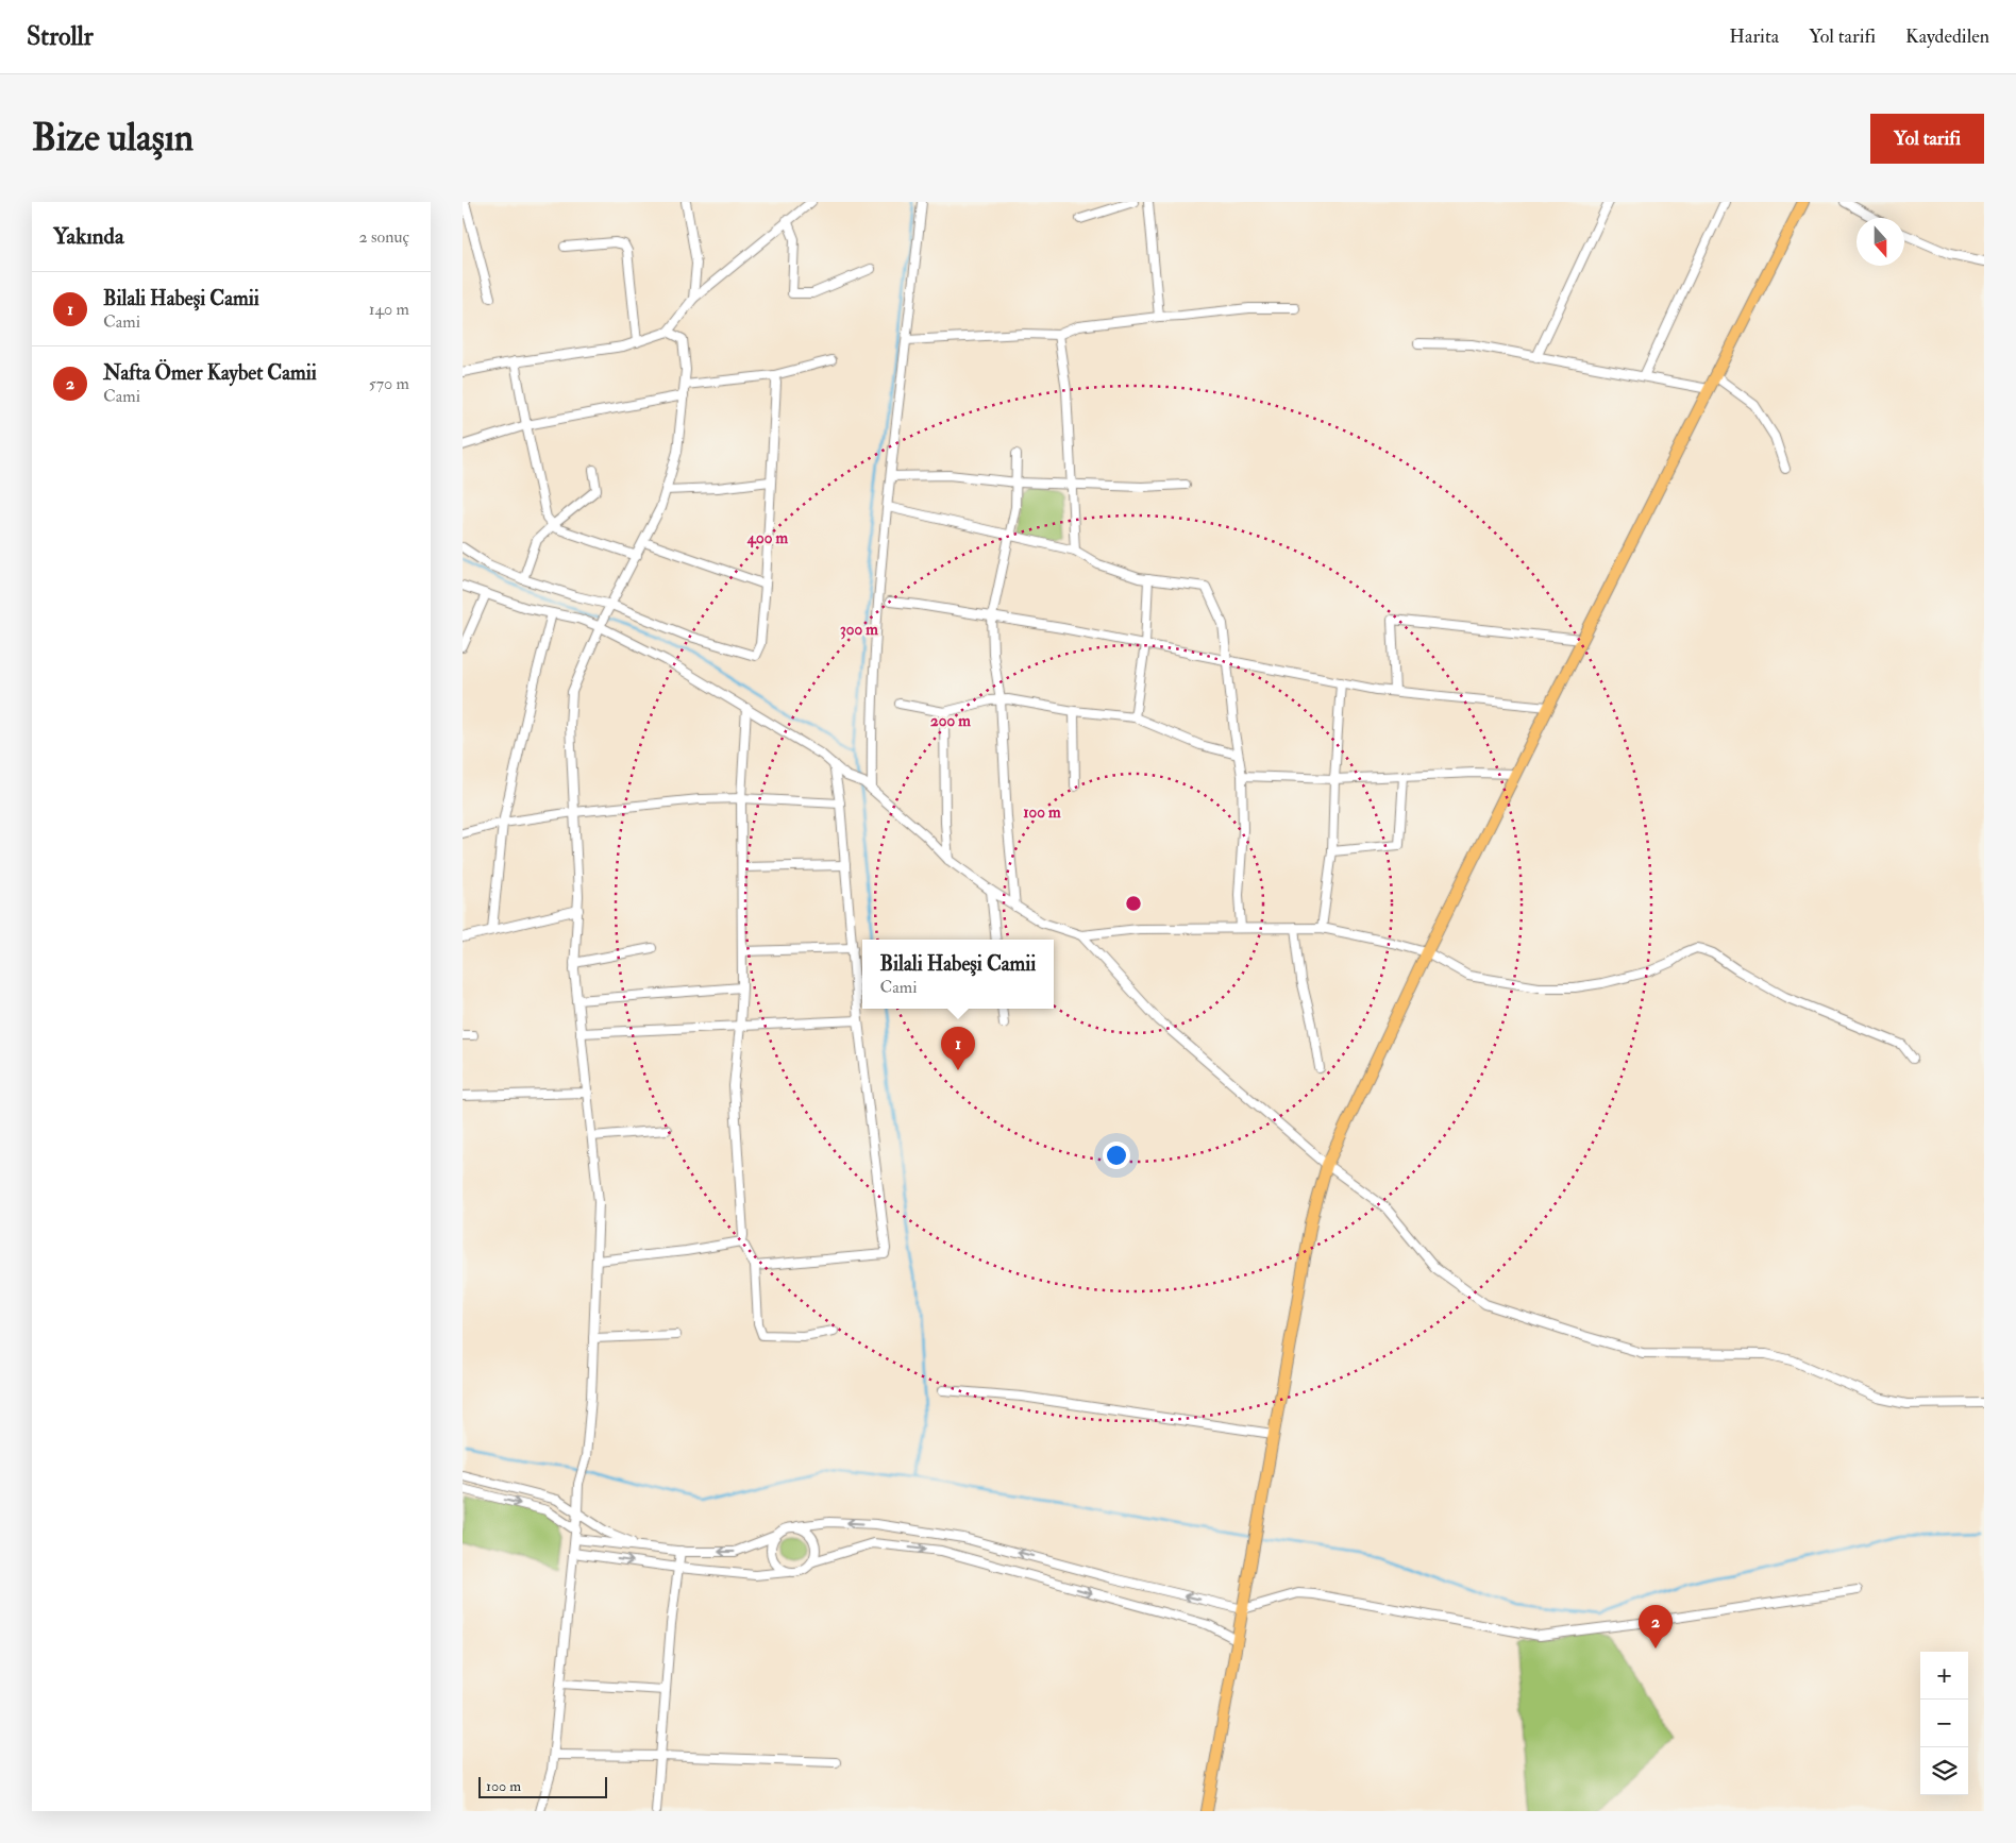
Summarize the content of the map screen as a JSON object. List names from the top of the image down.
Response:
{
  "scale_bar": "100 m",
  "north": "bottom",
  "page": {
    "header": "Strollr",
    "nav": ["Harita", "Yol tarifi", "Kaydedilen"],
    "buttons": "Yol tarifi",
    "title": "Bize ulaşın",
    "heading": ["Yakında", "2 sonuç"],
    "list": [
      {
        "mark": "1",
        "name": "Bilali Habeşi Camii",
        "note": "Cami",
        "value": "140 m"
      },
      {
        "mark": "2",
        "name": "Nafta Ömer Kaybet Camii",
        "note": "Cami",
        "value": "570 m"
      }
    ],
    "popup": ["Bilali Habeşi Camii", "Cami"],
    "pins": ["1", "2"],
    "map_buttons": ["+", "−"],
    "scale": "100 m"
  },
  "rings": [
    "400 m",
    "300 m",
    "200 m",
    "100 m"
  ]
}
